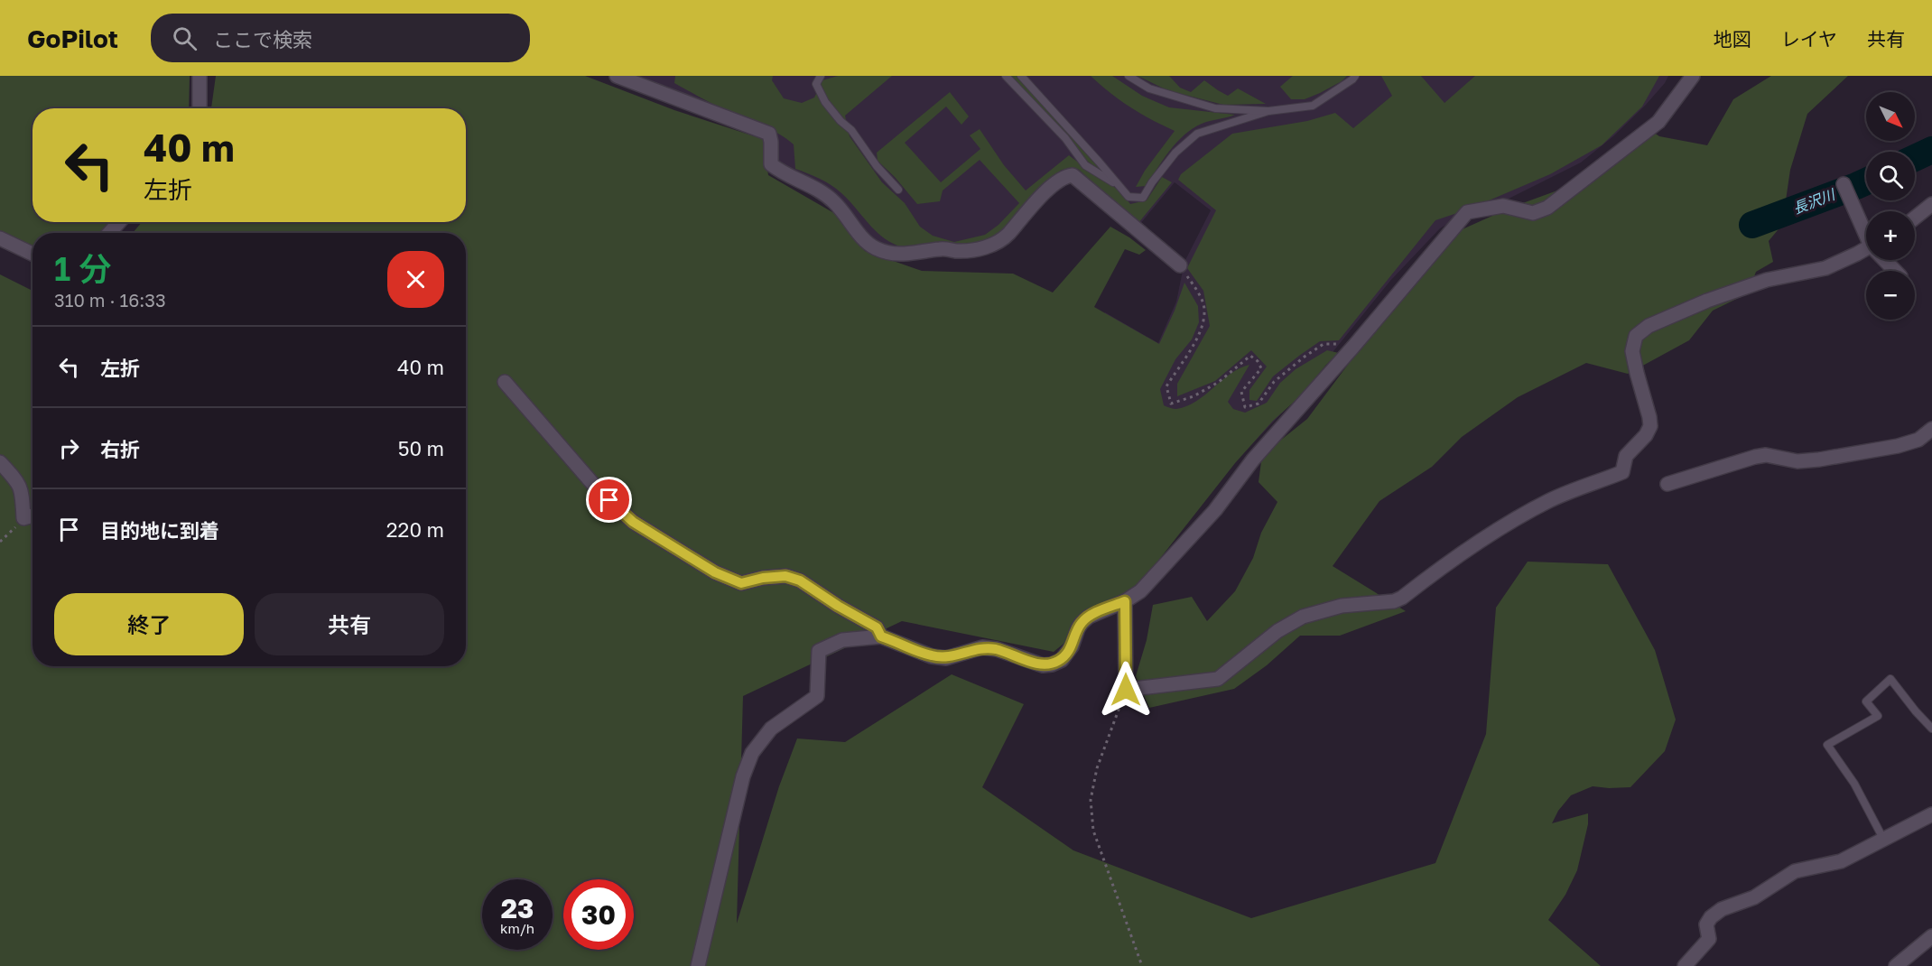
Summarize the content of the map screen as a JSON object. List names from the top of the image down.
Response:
{
  "water": ["長沢川"],
  "north": "bottom right",
  "page": {
    "header": "GoPilot",
    "search": "ここで検索",
    "nav": ["地図", "レイヤ", "共有"],
    "map_buttons": ["+", "−"],
    "turn": ["40 m", "左折"],
    "heading": ["1 分", "310 m · 16:33"],
    "list": [
      {
        "name": "左折",
        "value": "40 m"
      },
      {
        "name": "右折",
        "value": "50 m"
      },
      {
        "name": "目的地に到着",
        "value": "220 m"
      }
    ],
    "buttons": ["終了", "共有"],
    "speed": "23 km/h",
    "limit": "30"
  }
}
